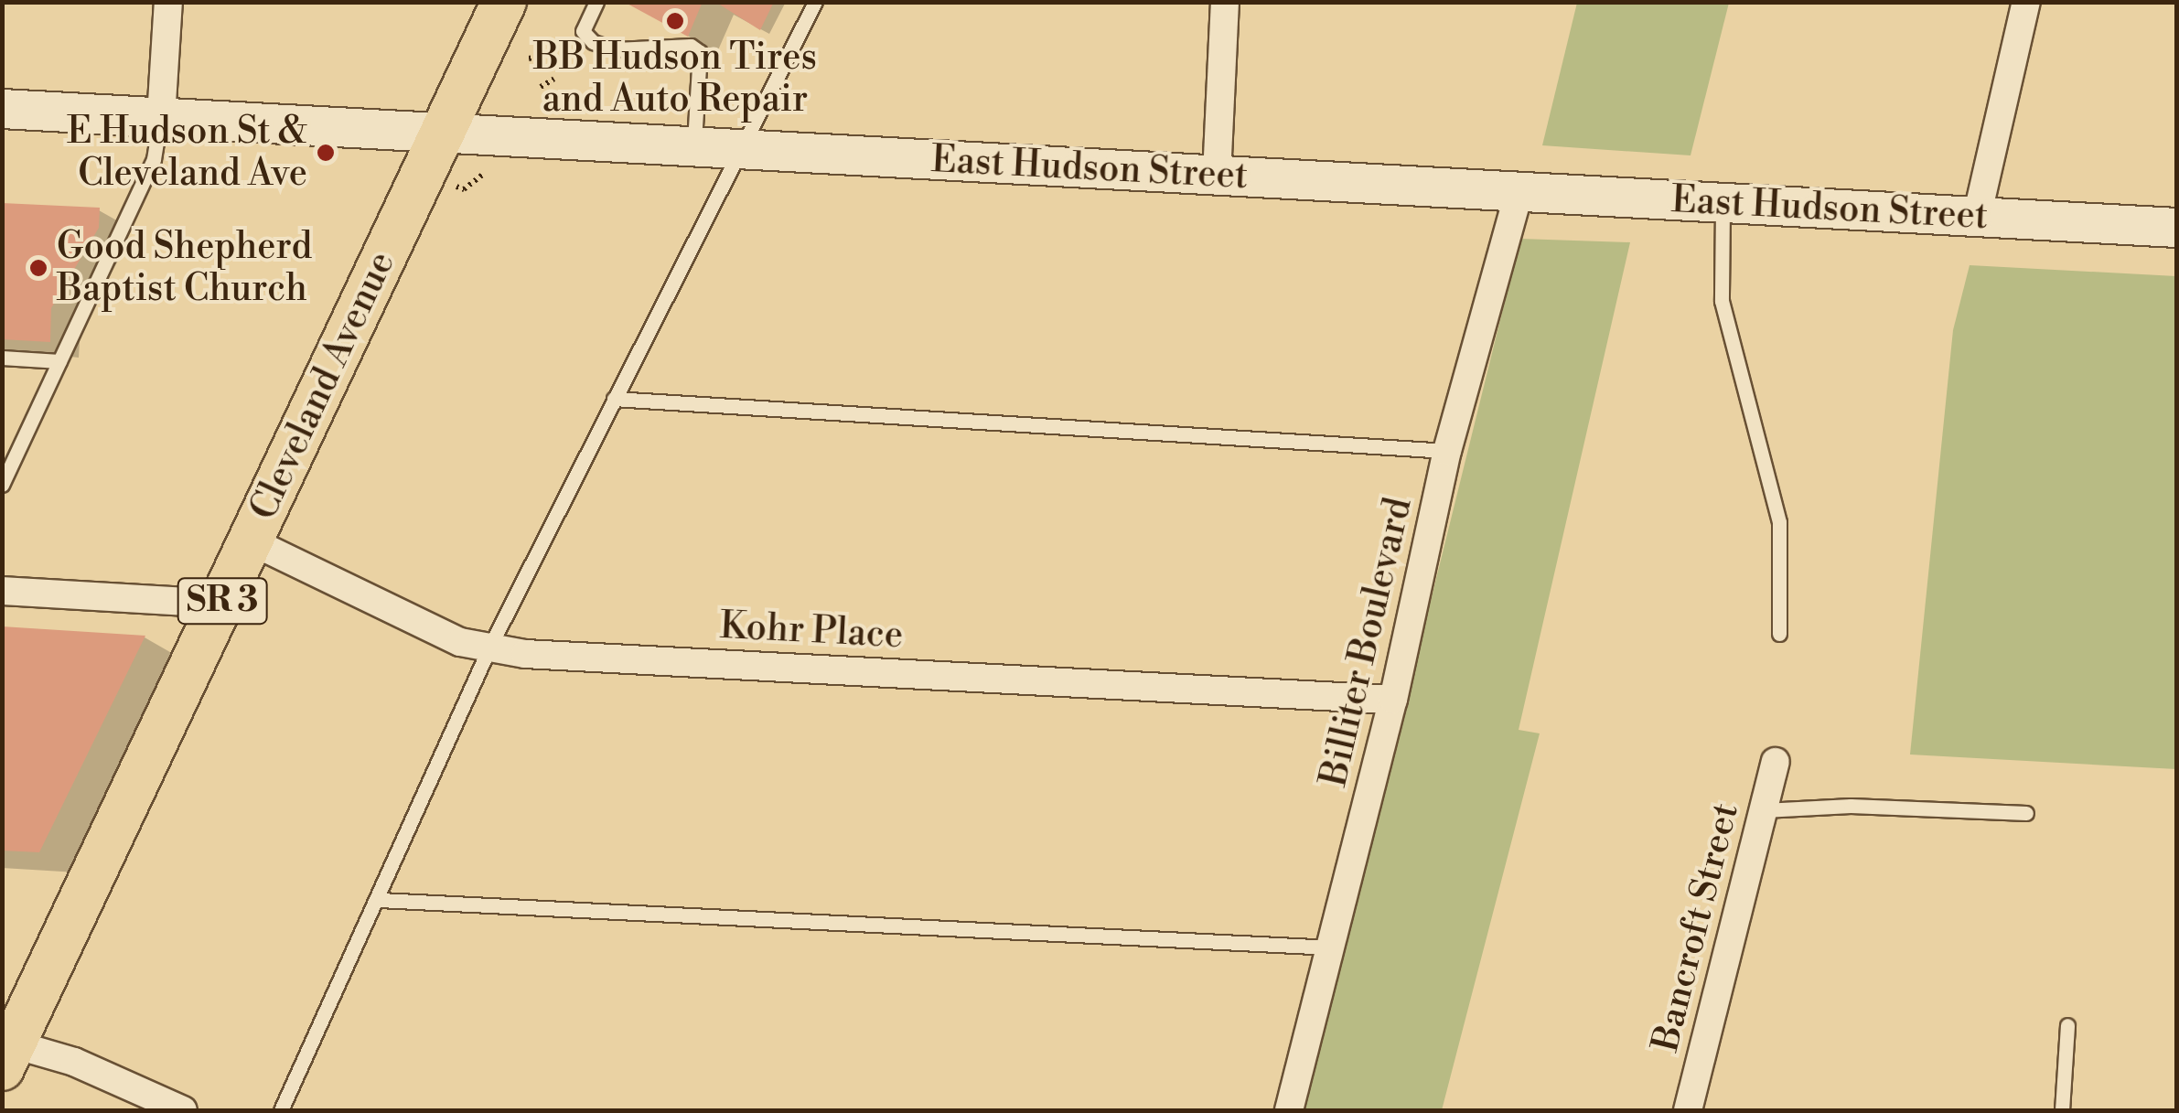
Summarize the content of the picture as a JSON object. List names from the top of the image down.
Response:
{
  "streets": {
    "main road": ["East Hudson Street", "Cleveland Avenue", "SR 3"],
    "street": ["Kohr Place", "Billiter Boulevard", "Bancroft Street"]
  },
  "crossings": [
    ["East Hudson Street", "Cleveland Avenue"],
    ["East Hudson Street", "Billiter Boulevard"],
    ["Cleveland Avenue", "Kohr Place"],
    ["Kohr Place", "Billiter Boulevard"]
  ],
  "places": ["BB Hudson Tires and Auto Repair", "E Hudson St & Cleveland Ave", "Good Shepherd Baptist Church"]
}
